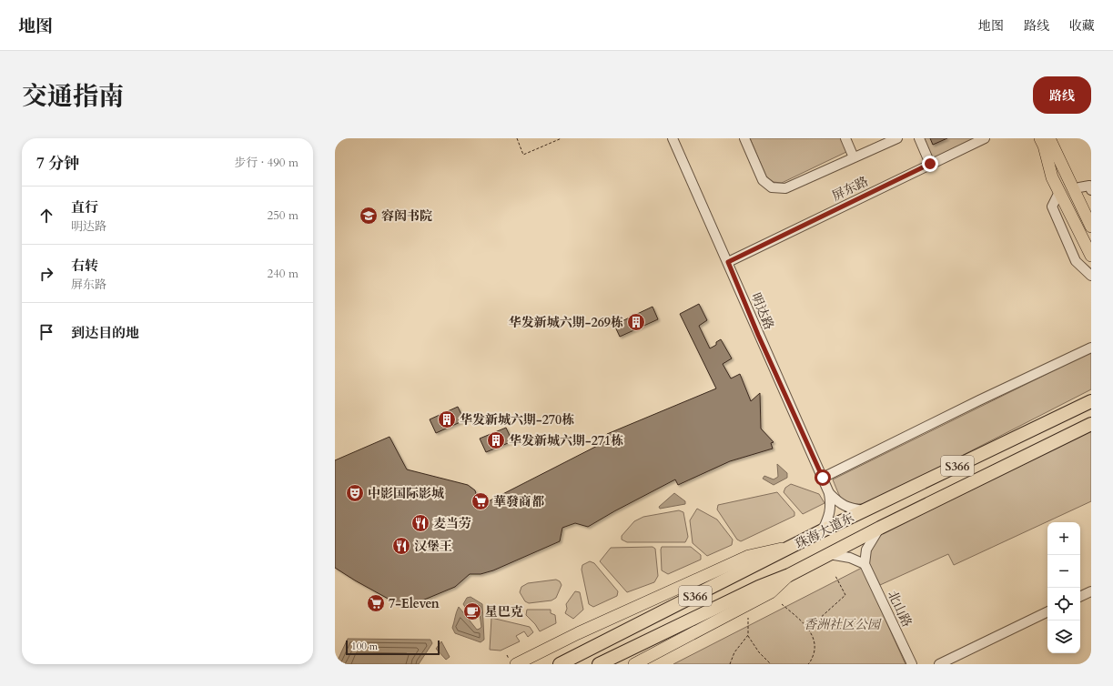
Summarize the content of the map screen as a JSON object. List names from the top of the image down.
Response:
{
  "streets": {
    "highway": ["S366", "珠海大道东"],
    "street": ["屏东路", "明达路", "北山路"]
  },
  "crossings": [
    ["屏东路", "明达路"],
    ["明达路", "珠海大道东"]
  ],
  "parks": ["香洲社区公园"],
  "places": {
    "school or university": ["容闳书院"],
    "building": ["华发新城六期-269栋", "华发新城六期-270栋", "华发新城六期-271栋"],
    "theatre": ["中影国际影城"],
    "supermarket": ["華發商都", "7-Eleven"],
    "restaurant": ["麦当劳", "汉堡王"],
    "cafe": ["星巴克"]
  },
  "scale_bar": "100 m",
  "page": {
    "header": "地图",
    "nav": ["地图", "路线", "收藏"],
    "title": "交通指南",
    "buttons": "路线",
    "heading": ["7 分钟", "步行 · 490 m"],
    "list": [
      ["直行", "明达路", "250 m"],
      ["右转", "屏东路", "240 m"],
      "到达目的地"
    ],
    "map_buttons": ["+", "−"],
    "scale": "100 m"
  }
}
